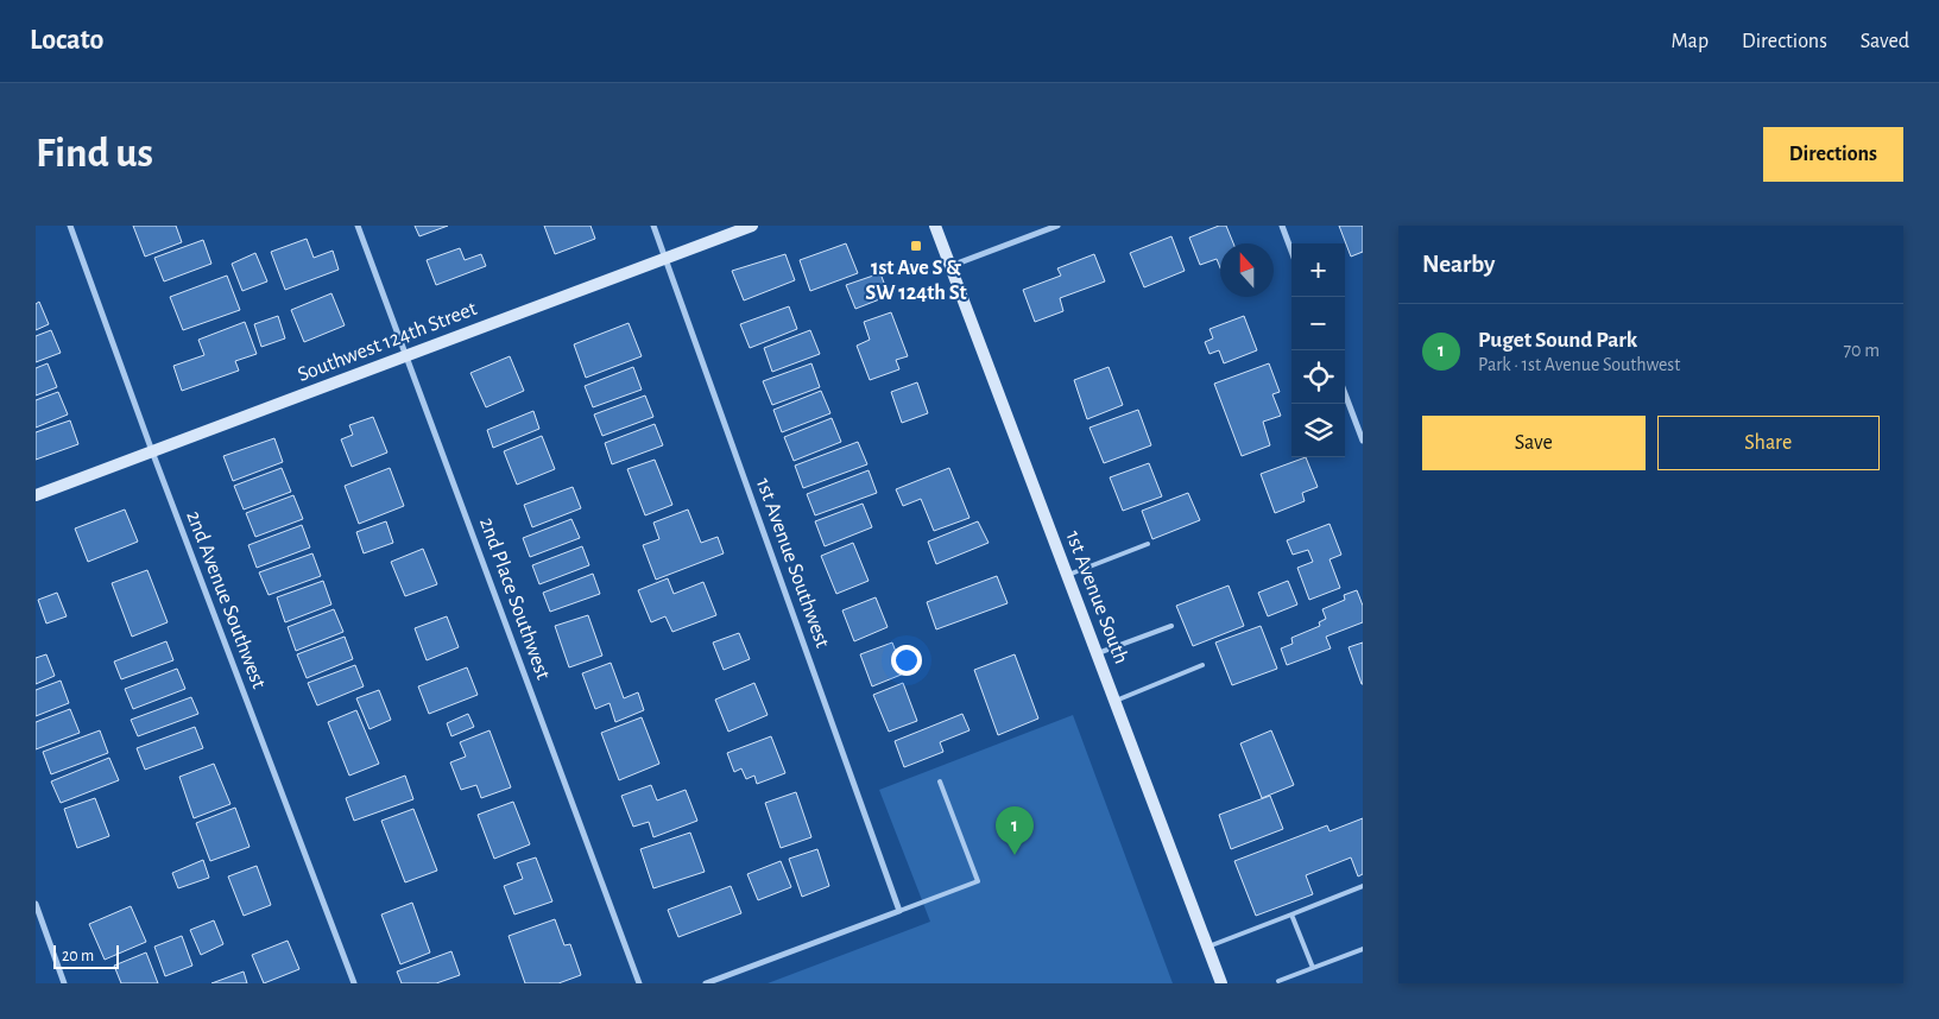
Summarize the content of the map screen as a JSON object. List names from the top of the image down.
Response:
{
  "streets": {
    "main road": ["Southwest 124th Street", "1st Avenue South"],
    "street": ["1st Avenue Southwest", "2nd Place Southwest", "2nd Avenue Southwest"]
  },
  "crossings": [
    ["Southwest 124th Street", "1st Avenue Southwest"],
    ["Southwest 124th Street", "2nd Place Southwest"],
    ["Southwest 124th Street", "2nd Avenue Southwest"]
  ],
  "places": {
    "transit": ["1st Ave S & SW 124th St"]
  },
  "scale_bar": "20 m",
  "north": "top",
  "page": {
    "header": "Locato",
    "nav": ["Map", "Directions", "Saved"],
    "buttons": [
      "Directions",
      ["Save", "Share"]
    ],
    "title": "Find us",
    "heading": "Nearby",
    "map_buttons": ["+", "−"],
    "list": [
      {
        "mark": "1",
        "name": "Puget Sound Park",
        "note": "Park · 1st Avenue Southwest",
        "value": "70 m"
      }
    ],
    "pins": "1",
    "scale": "20 m"
  }
}
